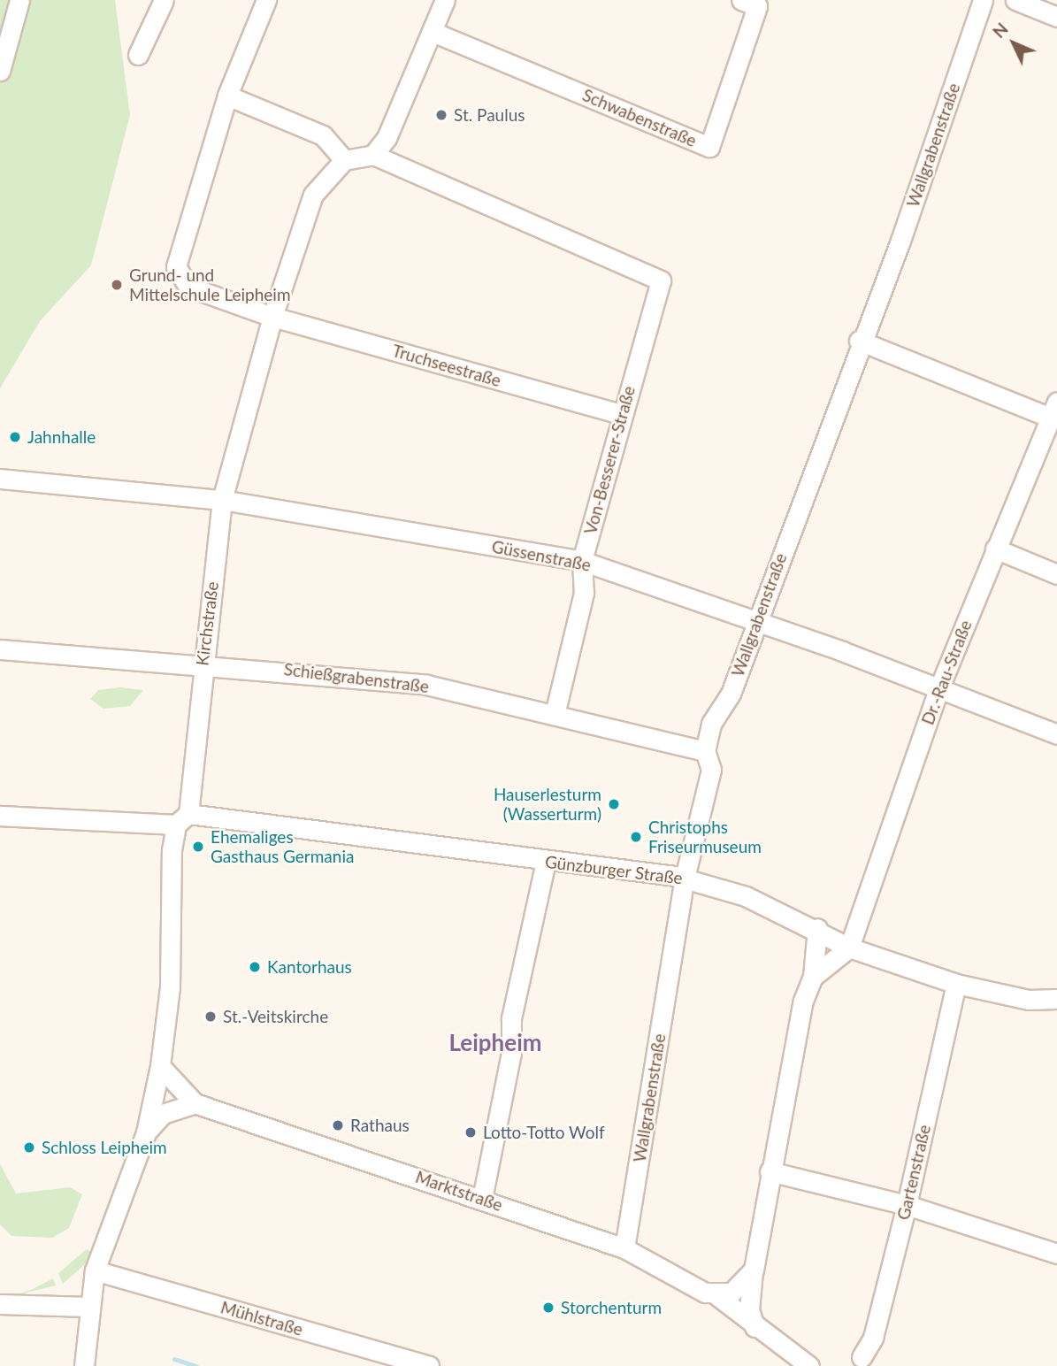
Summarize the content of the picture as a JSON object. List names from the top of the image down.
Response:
{
  "streets": {
    "street": [
      "Schwabenstraße",
      "Wallgrabenstraße",
      "Truchseestraße",
      "Von-Besserer-Straße",
      "Güssenstraße",
      "Kirchstraße",
      "Dr.-Rau-Straße",
      "Schießgrabenstraße",
      "Günzburger Straße",
      "Gartenstraße",
      "Marktstraße",
      "Mühlstraße"
    ]
  },
  "crossings": [
    ["Wallgrabenstraße", "Güssenstraße"],
    ["Wallgrabenstraße", "Schießgrabenstraße"],
    ["Wallgrabenstraße", "Günzburger Straße"],
    ["Wallgrabenstraße", "Marktstraße"],
    ["Truchseestraße", "Von-Besserer-Straße"],
    ["Truchseestraße", "Kirchstraße"],
    ["Von-Besserer-Straße", "Güssenstraße"],
    ["Von-Besserer-Straße", "Schießgrabenstraße"],
    ["Güssenstraße", "Kirchstraße"],
    ["Güssenstraße", "Dr.-Rau-Straße"],
    ["Kirchstraße", "Schießgrabenstraße"],
    ["Kirchstraße", "Günzburger Straße"],
    ["Kirchstraße", "Marktstraße"],
    ["Kirchstraße", "Mühlstraße"],
    ["Dr.-Rau-Straße", "Günzburger Straße"],
    ["Günzburger Straße", "Gartenstraße"]
  ],
  "districts": ["Leipheim"],
  "places": [
    "St. Paulus",
    "Grund- und Mittelschule Leipheim",
    "Jahnhalle",
    "Hauserlesturm (Wasserturm)",
    "Christophs Friseurmuseum",
    "Ehemaliges Gasthaus Germania",
    "Kantorhaus",
    "St.-Veitskirche",
    "Rathaus",
    "Lotto-Totto Wolf",
    "Schloss Leipheim",
    "Storchenturm"
  ],
  "north": "top left"
}
